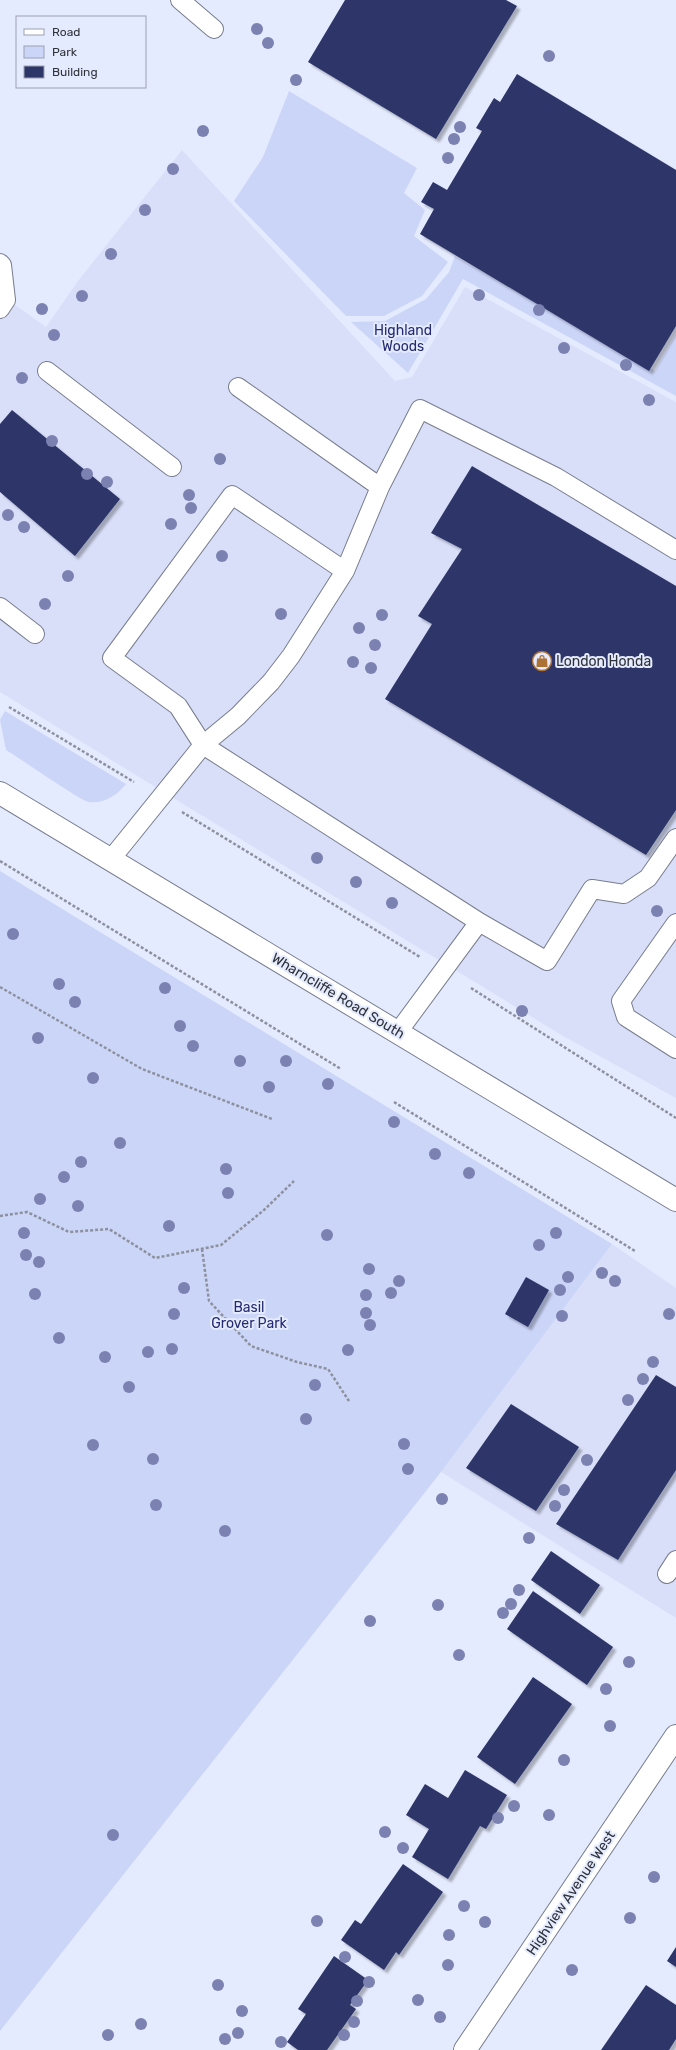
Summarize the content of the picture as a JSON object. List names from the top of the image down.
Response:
{
  "streets": {
    "main road": ["Wharncliffe Road South", "Highview Avenue West"]
  },
  "parks": ["Highland Woods", "Basil Grover Park"],
  "places": {
    "shop": ["London Honda"]
  },
  "legend": ["Road", "Park", "Building"]
}
